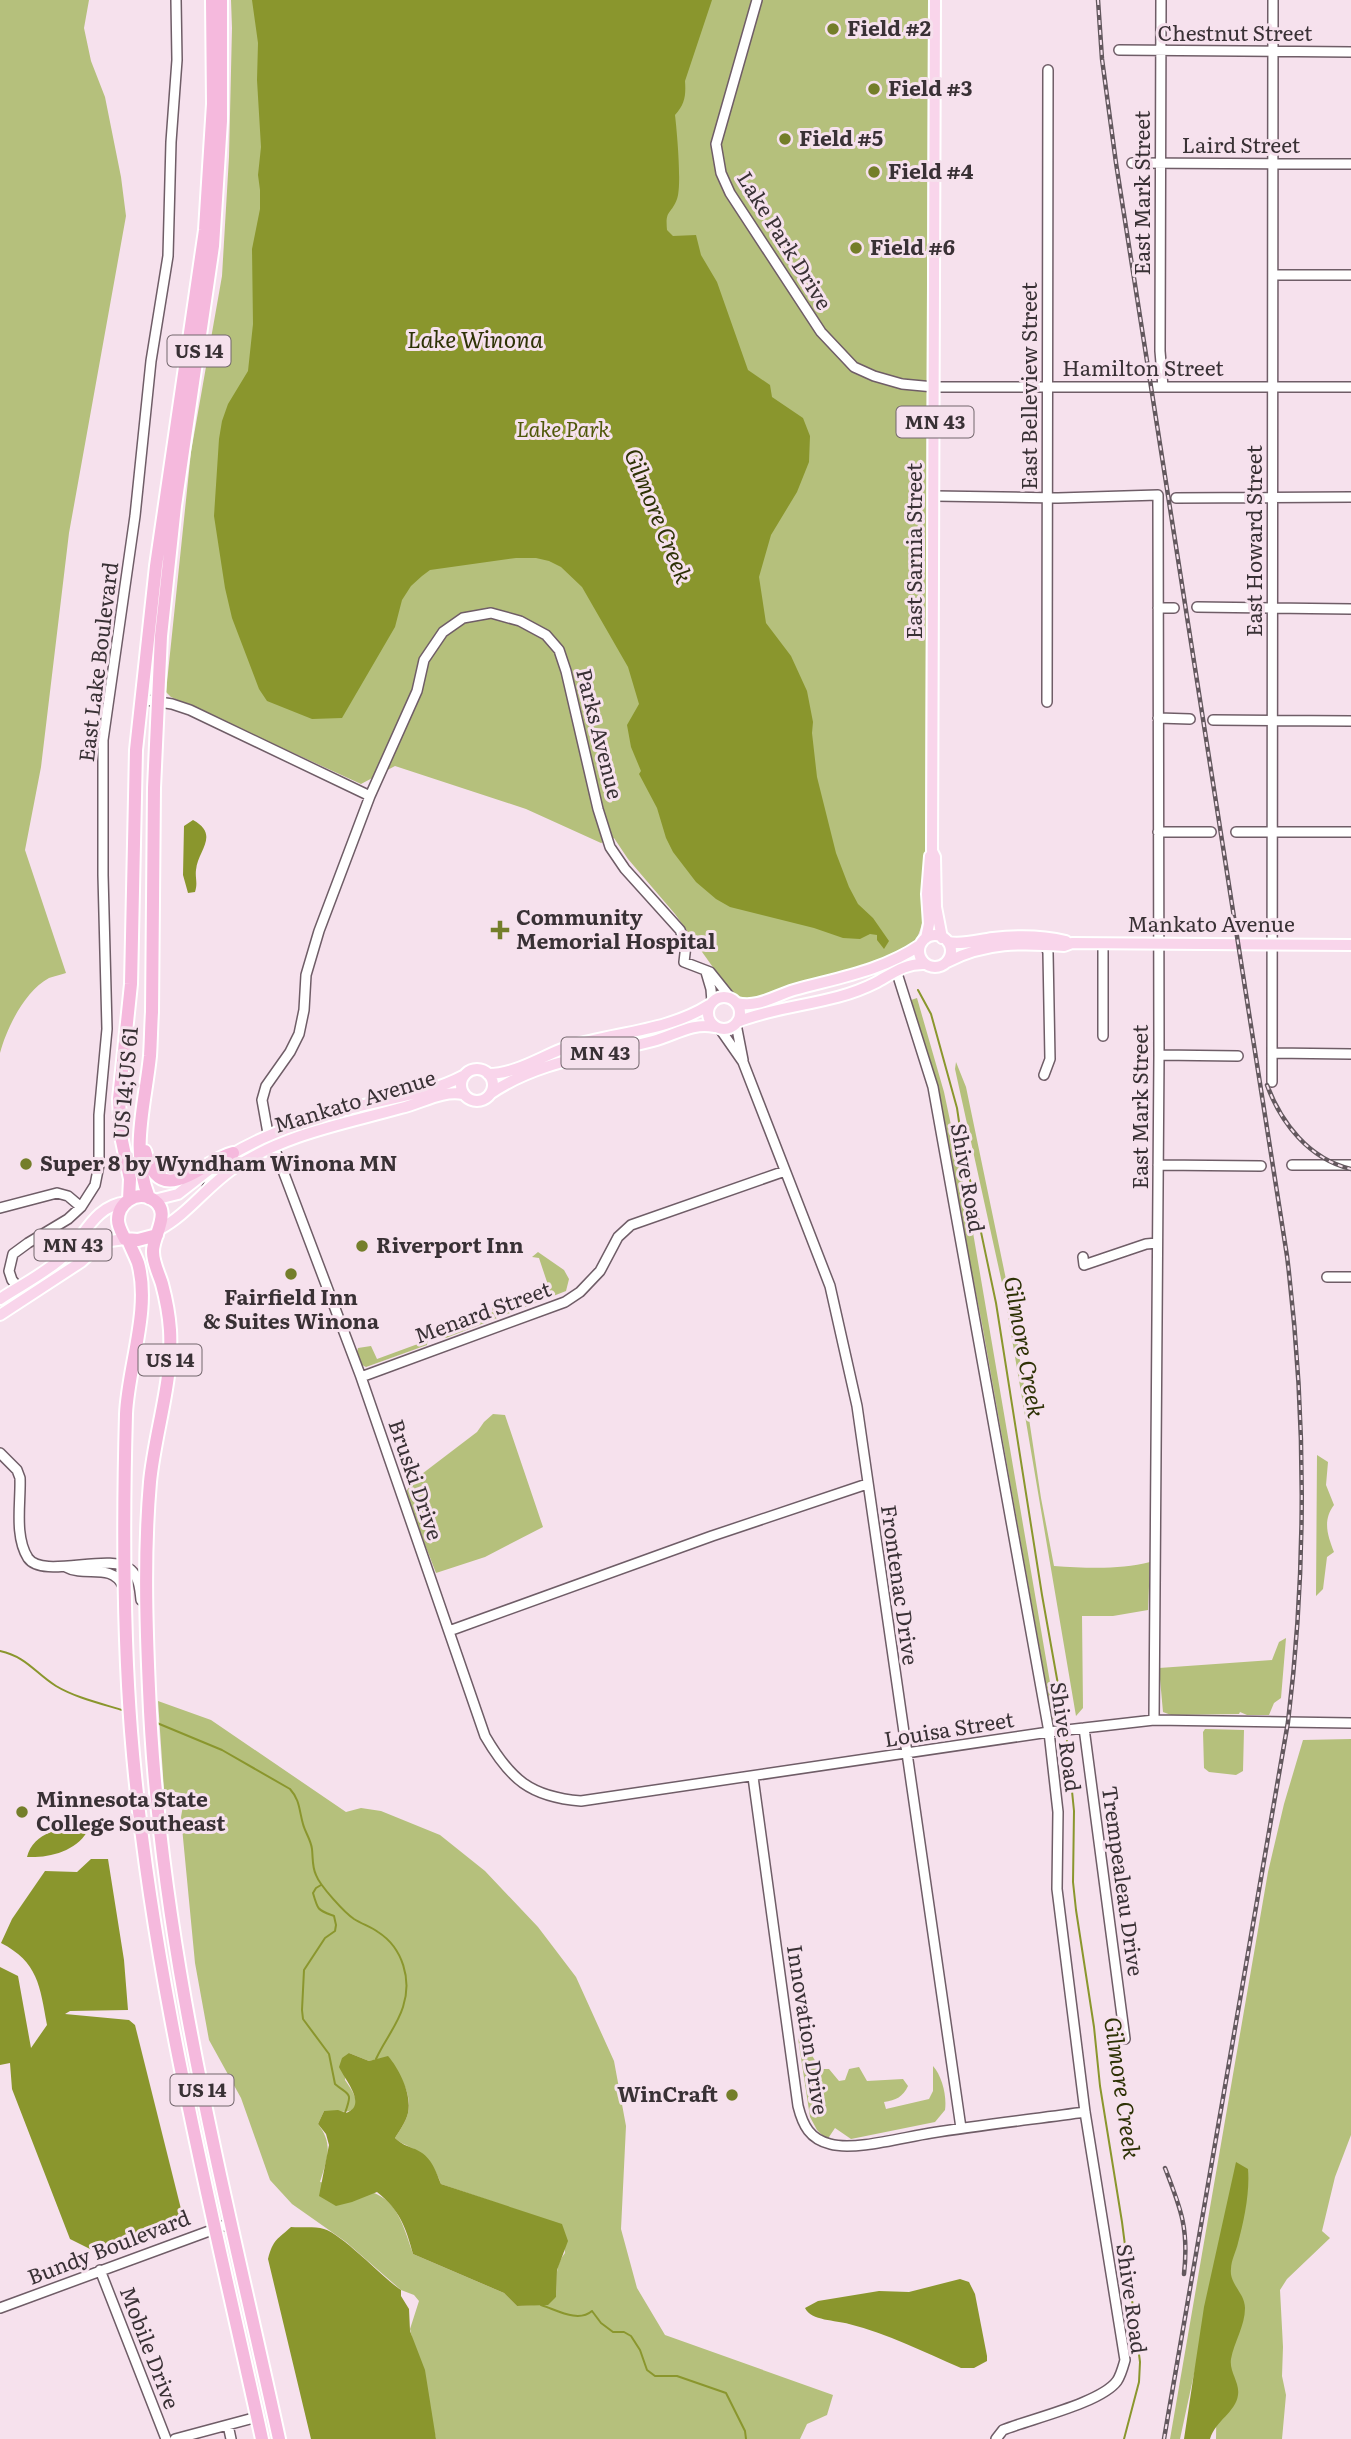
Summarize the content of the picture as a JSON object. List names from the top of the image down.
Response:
{
  "streets": {
    "highway": ["US 14", "US 14;US 61"],
    "main road": ["MN 43", "East Sarnia Street", "Mankato Avenue"],
    "street": [
      "Chestnut Street",
      "Laird Street",
      "East Mark Street",
      "Lake Park Drive",
      "Hamilton Street",
      "East Belleview Street",
      "East Howard Street",
      "East Lake Boulevard",
      "Parks Avenue",
      "Shive Road",
      "Menard Street",
      "Bruski Drive",
      "Frontenac Drive",
      "Louisa Street",
      "Trempealeau Drive",
      "Innovation Drive",
      "Bundy Boulevard",
      "Mobile Drive"
    ]
  },
  "crossings": [
    ["Chestnut Street", "East Mark Street"],
    ["Chestnut Street", "East Howard Street"],
    ["Laird Street", "East Mark Street"],
    ["Laird Street", "East Howard Street"],
    ["East Mark Street", "Hamilton Street"],
    ["East Mark Street", "East Belleview Street"],
    ["East Mark Street", "Mankato Avenue"],
    ["East Mark Street", "Louisa Street"],
    ["Lake Park Drive", "Hamilton Street"],
    ["Lake Park Drive", "East Sarnia Street"],
    ["US 14", "US 14;US 61"],
    ["US 14", "Bundy Boulevard"],
    ["Hamilton Street", "East Belleview Street"],
    ["Hamilton Street", "East Howard Street"],
    ["Hamilton Street", "East Sarnia Street"],
    ["MN 43", "East Sarnia Street"],
    ["MN 43", "East Lake Boulevard"],
    ["MN 43", "Mankato Avenue"],
    ["MN 43", "US 14;US 61"],
    ["East Howard Street", "Mankato Avenue"],
    ["East Sarnia Street", "Mankato Avenue"],
    ["Parks Avenue", "Mankato Avenue"],
    ["Parks Avenue", "Bruski Drive"],
    ["Parks Avenue", "Frontenac Drive"],
    ["Mankato Avenue", "US 14;US 61"],
    ["Mankato Avenue", "Shive Road"],
    ["Mankato Avenue", "Bruski Drive"],
    ["Mankato Avenue", "Frontenac Drive"],
    ["Shive Road", "Louisa Street"],
    ["Shive Road", "Innovation Drive"],
    ["Menard Street", "Bruski Drive"],
    ["Menard Street", "Frontenac Drive"],
    ["Bruski Drive", "Louisa Street"],
    ["Frontenac Drive", "Louisa Street"],
    ["Frontenac Drive", "Innovation Drive"],
    ["Louisa Street", "Trempealeau Drive"],
    ["Louisa Street", "Innovation Drive"],
    ["Bundy Boulevard", "Mobile Drive"]
  ],
  "water": ["Lake Winona", "Gilmore Creek"],
  "parks": ["Lake Park"],
  "places": {
    "other": [
      "Field #2",
      "Field #3",
      "Field #5",
      "Field #4",
      "Field #6",
      "Super 8 by Wyndham Winona MN",
      "Riverport Inn",
      "Fairfield Inn & Suites Winona",
      "Minnesota State College Southeast",
      "WinCraft"
    ],
    "health": ["Community Memorial Hospital"]
  }
}
